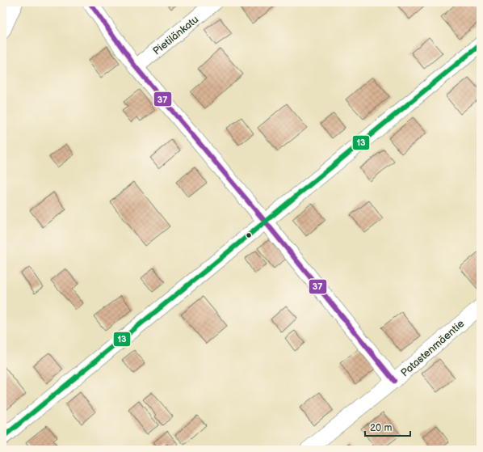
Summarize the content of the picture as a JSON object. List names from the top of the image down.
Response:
{
  "streets": {
    "street": ["Pietilänkatu", "Patastenmäentie"]
  },
  "lines": ["transit line 37", "transit line 13"],
  "scale_bar": "20 m"
}
